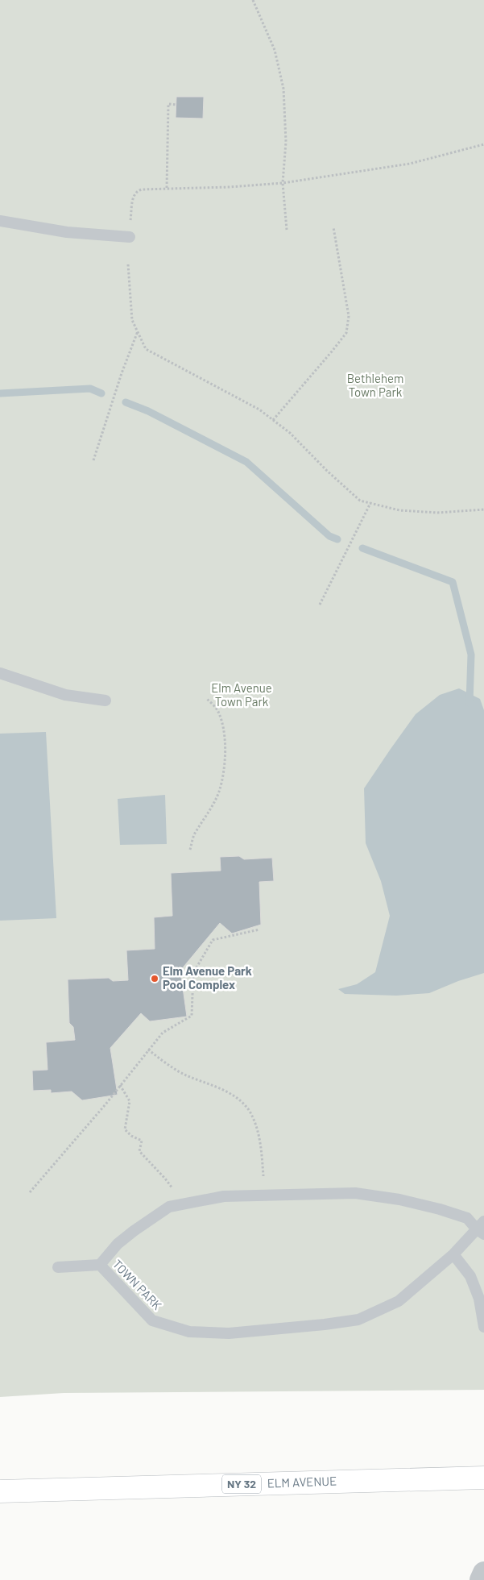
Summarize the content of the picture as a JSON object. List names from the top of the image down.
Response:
{
  "streets": {
    "main road": ["ELM AVENUE", "NY 32"],
    "lane": ["TOWN PARK"]
  },
  "parks": ["Bethlehem Town Park", "Elm Avenue Town Park"],
  "places": ["Elm Avenue Park Pool Complex"]
}
